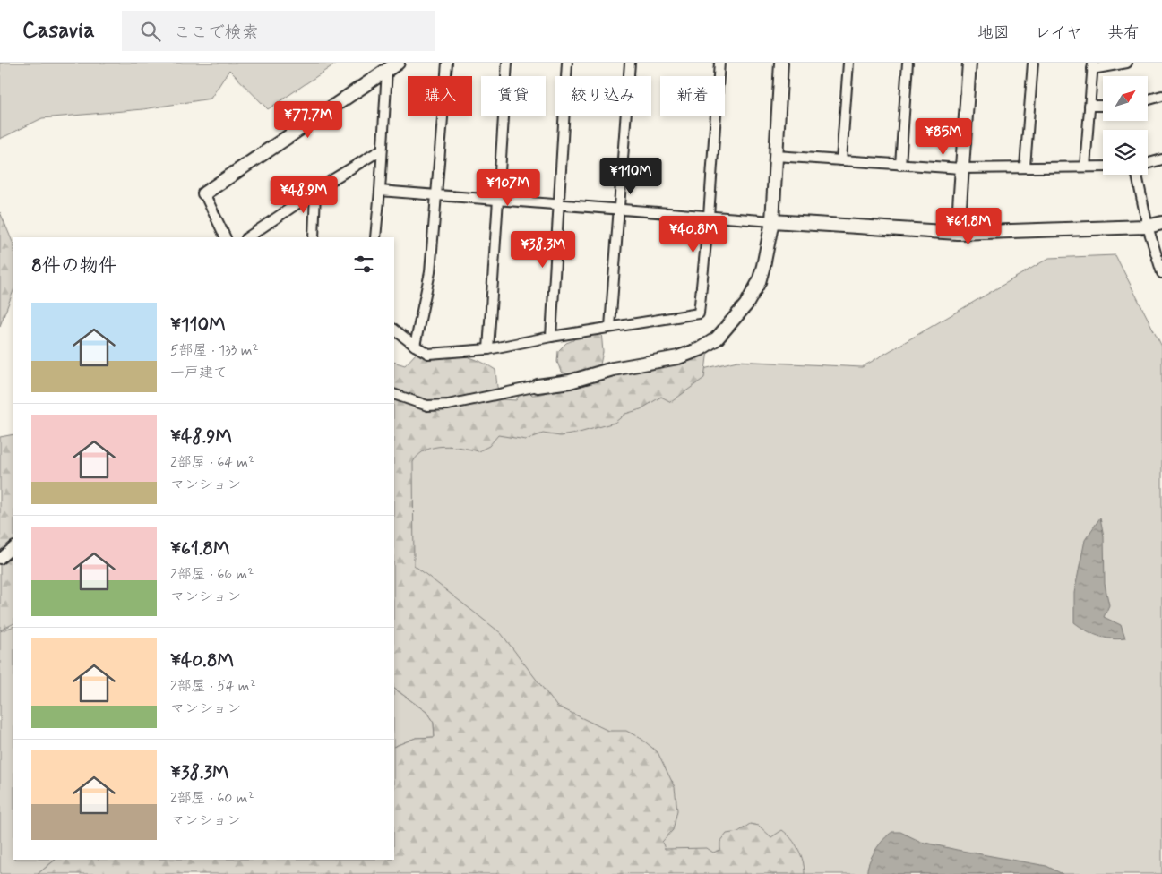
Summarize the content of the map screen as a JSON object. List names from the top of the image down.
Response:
{
  "north": "top right",
  "page": {
    "header": "Casavia",
    "search": "ここで検索",
    "nav": ["地図", "レイヤ", "共有"],
    "chip": [
      "購入",
      "賃貸",
      "絞り込み",
      "新着"
    ],
    "price": [
      "¥77.7M",
      "¥85M",
      "¥110M",
      "¥107M",
      "¥48.9M",
      "¥61.8M",
      "¥40.8M",
      "¥38.3M"
    ],
    "heading": "8件の物件",
    "list": [
      {
        "name": "¥110M",
        "note": "5部屋 · 133 m² · 一戸建て"
      },
      {
        "name": "¥48.9M",
        "note": "2部屋 · 64 m² · マンション"
      },
      {
        "name": "¥61.8M",
        "note": "2部屋 · 66 m² · マンション"
      },
      {
        "name": "¥40.8M",
        "note": "2部屋 · 54 m² · マンション"
      },
      {
        "name": "¥38.3M",
        "note": "2部屋 · 60 m² · マンション"
      }
    ]
  }
}
